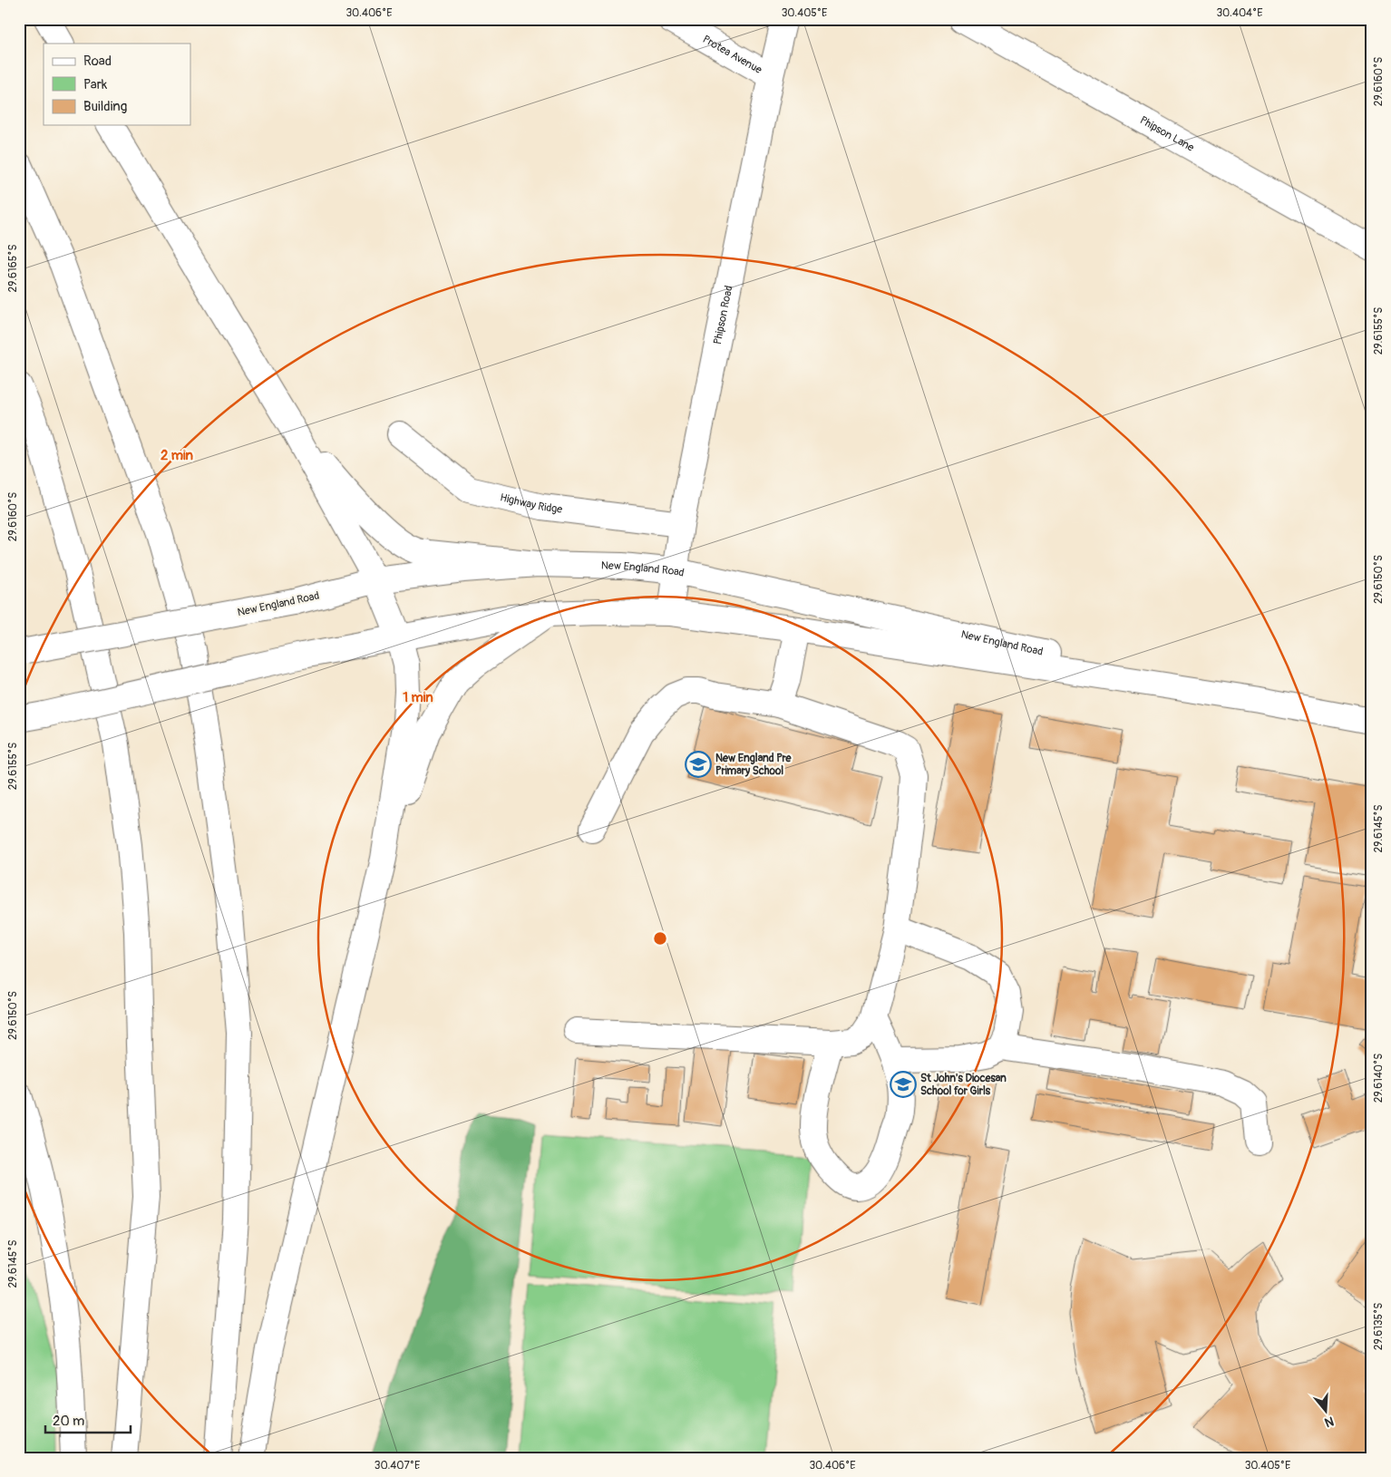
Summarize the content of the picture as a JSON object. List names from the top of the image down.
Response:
{
  "streets": {
    "main road": [
      "Protea Avenue",
      "Phipson Lane",
      "Phipson Road",
      "Highway Ridge",
      "New England Road"
    ]
  },
  "crossings": [
    ["Protea Avenue", "Phipson Road"],
    ["Phipson Road", "Highway Ridge"],
    ["Phipson Road", "New England Road"]
  ],
  "places": {
    "school or university": ["New England Pre Primary School", "St John's Diocesan School for Girls"]
  },
  "legend": ["Road", "Park", "Building"],
  "scale_bar": "20 m",
  "north": "bottom",
  "coordinates": [
    "30.406°E",
    "30.405°E",
    "30.404°E",
    "29.6160°S",
    "29.6165°S",
    "29.6155°S",
    "29.6150°S",
    "29.6145°S",
    "29.6140°S",
    "29.6135°S",
    "30.407°E"
  ],
  "rings": ["2 min", "1 min"]
}
